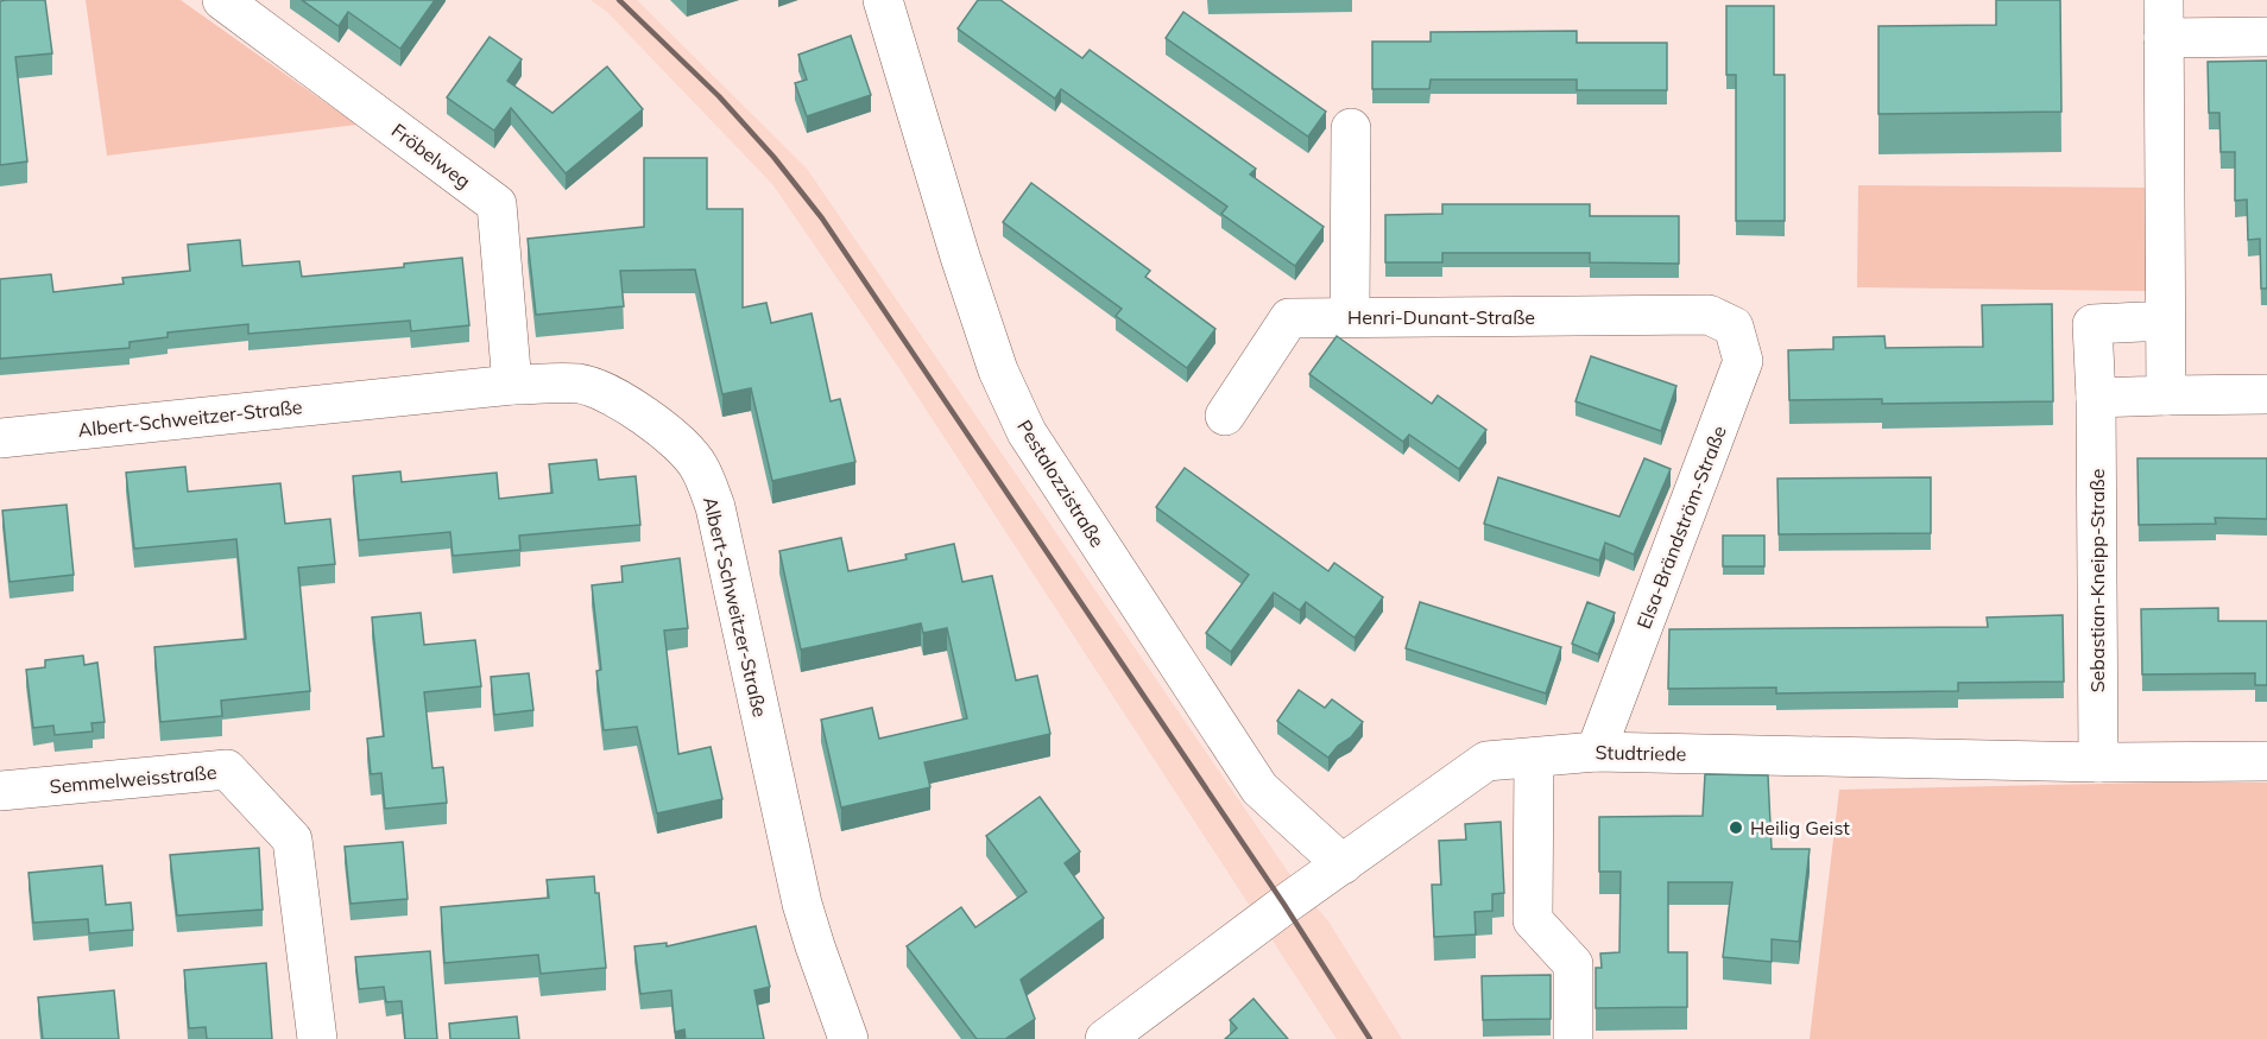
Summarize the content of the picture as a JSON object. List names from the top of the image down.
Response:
{
  "streets": {
    "street": [
      "Fröbelweg",
      "Henri-Dunant-Straße",
      "Albert-Schweitzer-Straße",
      "Pestalozzistraße",
      "Elsa-Brändström-Straße",
      "Sebastian-Kneipp-Straße",
      "Studtriede",
      "Semmelweisstraße"
    ]
  },
  "crossings": [
    ["Fröbelweg", "Albert-Schweitzer-Straße"],
    ["Henri-Dunant-Straße", "Elsa-Brändström-Straße"],
    ["Pestalozzistraße", "Studtriede"],
    ["Elsa-Brändström-Straße", "Studtriede"],
    ["Sebastian-Kneipp-Straße", "Studtriede"]
  ],
  "places": ["Heilig Geist"]
}
